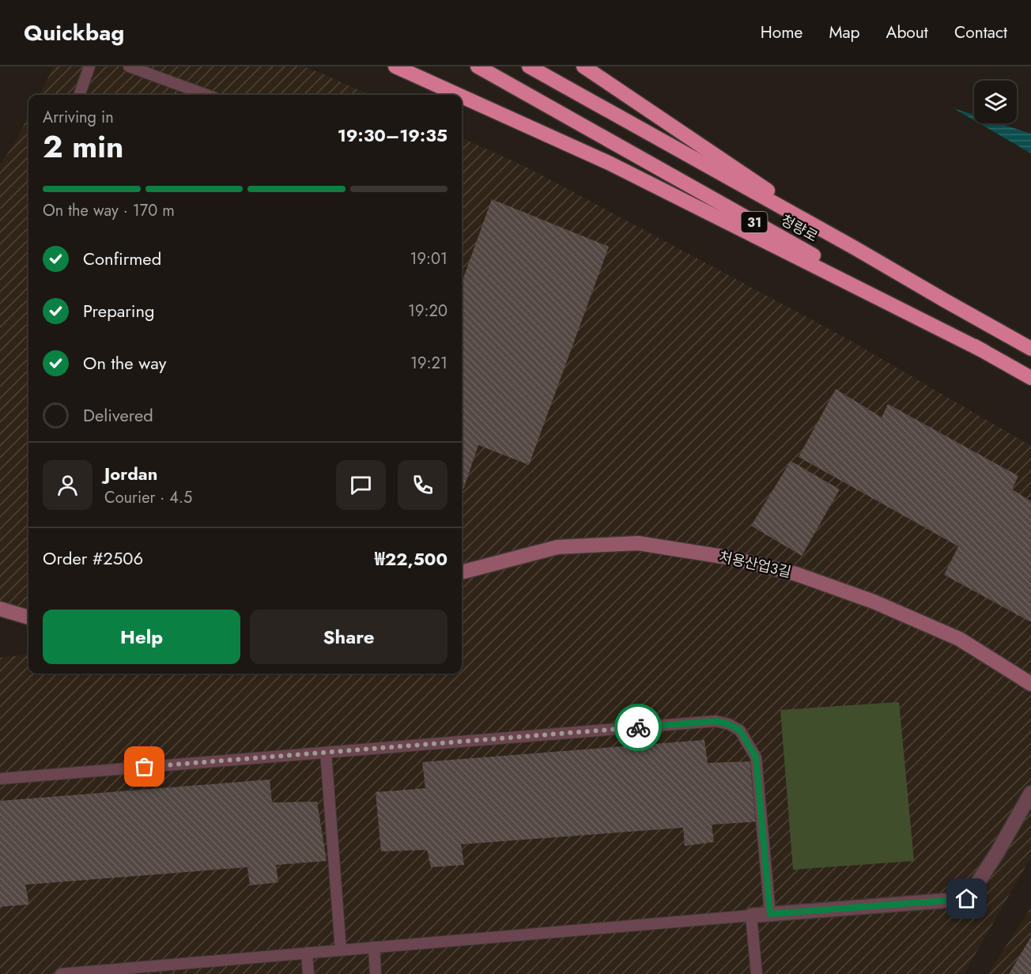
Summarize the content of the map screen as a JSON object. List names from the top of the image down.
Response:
{
  "streets": {
    "highway": ["31", "청량로"],
    "street": ["처용산업3길"]
  },
  "page": {
    "header": "Quickbag",
    "nav": [
      "Home",
      "Map",
      "About",
      "Contact"
    ],
    "heading": ["2 min", "Arriving in", "19:30–19:35"],
    "panel": [
      "Jordan",
      "Courier · 4.5",
      "Order #2506",
      "₩22,500"
    ],
    "bar": "On the way · 170 m",
    "list": [
      ["Confirmed", "19:01"],
      ["Preparing", "19:20"],
      ["On the way", "19:21"],
      "Delivered"
    ],
    "buttons": ["Help", "Share"]
  }
}
